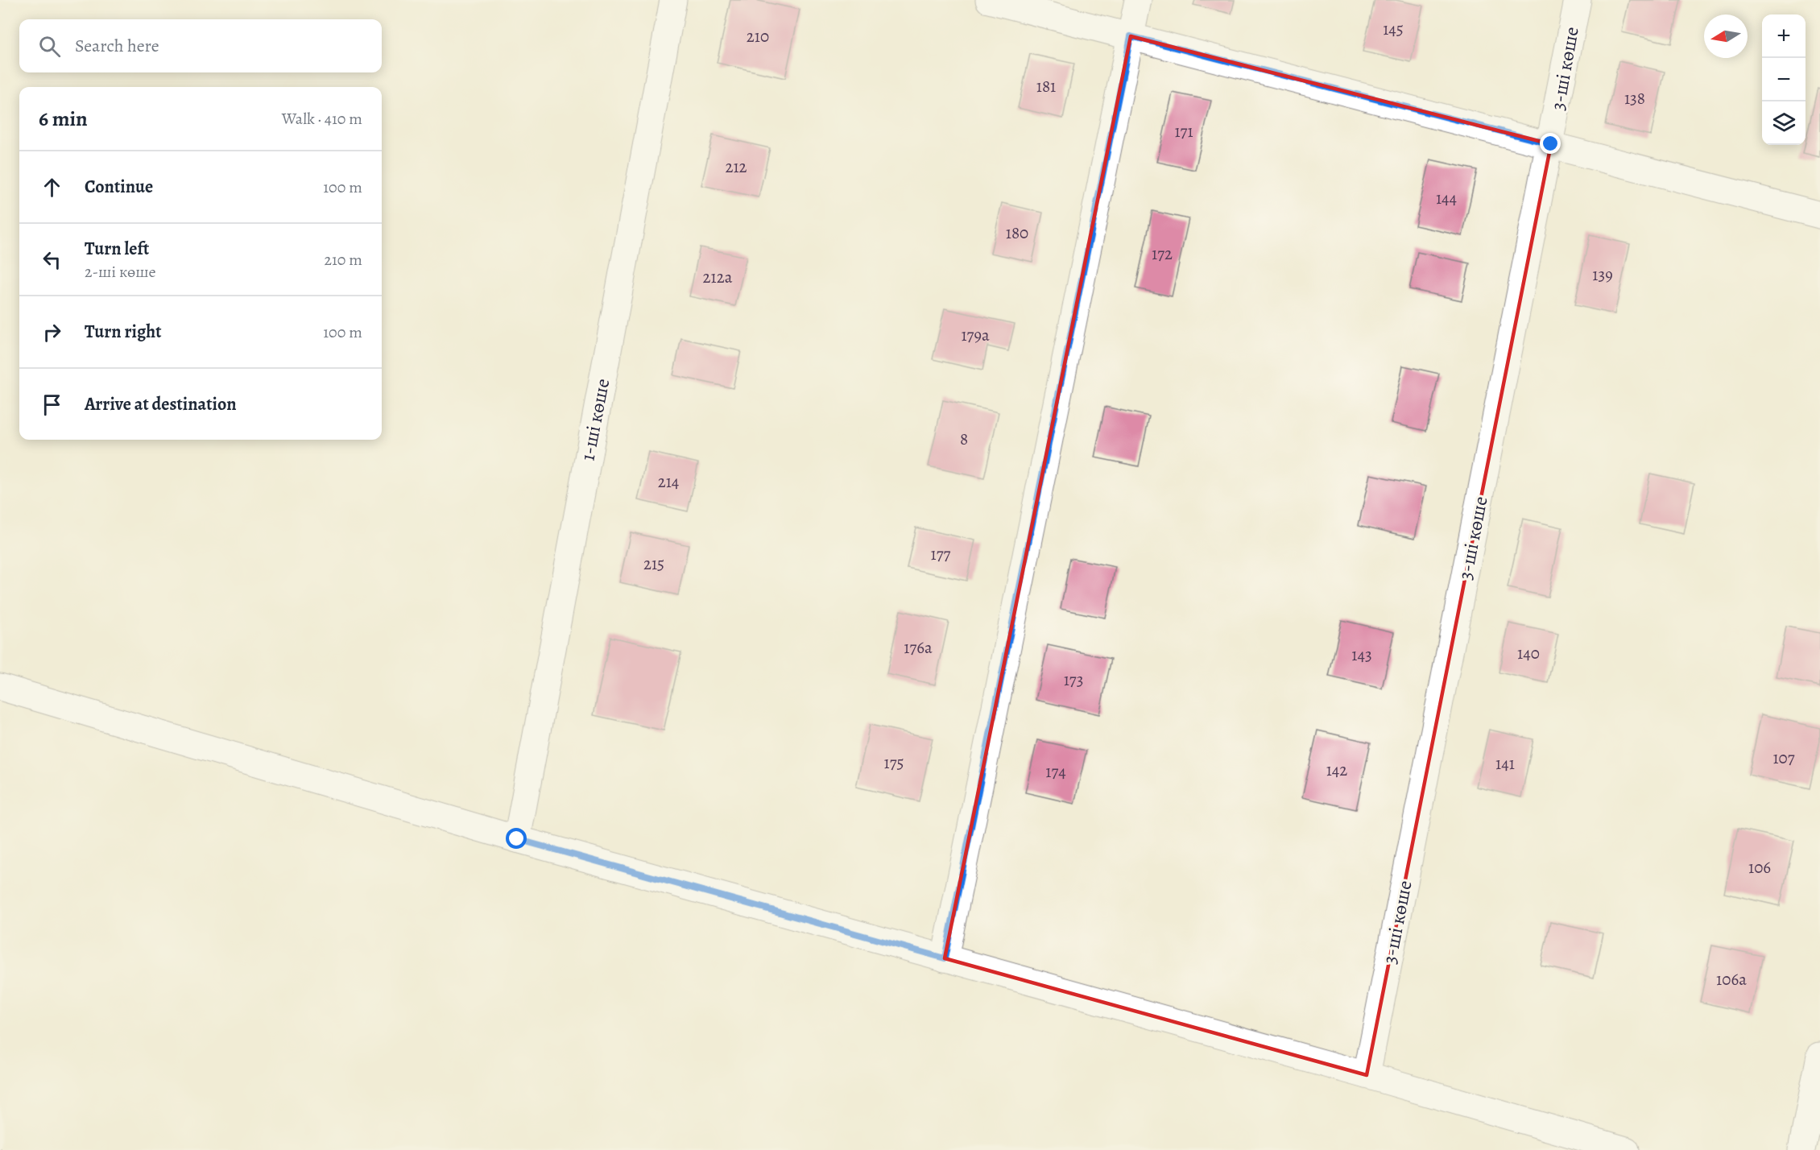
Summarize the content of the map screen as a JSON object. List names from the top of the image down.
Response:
{
  "streets": {
    "street": ["3-ші көше", "1-ші көше"]
  },
  "house_numbers": [
    "145",
    "210",
    "181",
    "138",
    "171",
    "212",
    "144",
    "180",
    "172",
    "139",
    "212а",
    "179а",
    "8",
    "214",
    "177",
    "215",
    "176а",
    "140",
    "143",
    "173",
    "107",
    "175",
    "141",
    "142",
    "174",
    "106",
    "106а"
  ],
  "north": "left",
  "page": {
    "map_buttons": ["+", "−"],
    "search": "Search here",
    "heading": ["6 min", "Walk · 410 m"],
    "list": [
      ["Continue", "100 m"],
      ["Turn left", "2-ші көше", "210 m"],
      ["Turn right", "100 m"],
      "Arrive at destination"
    ]
  }
}
